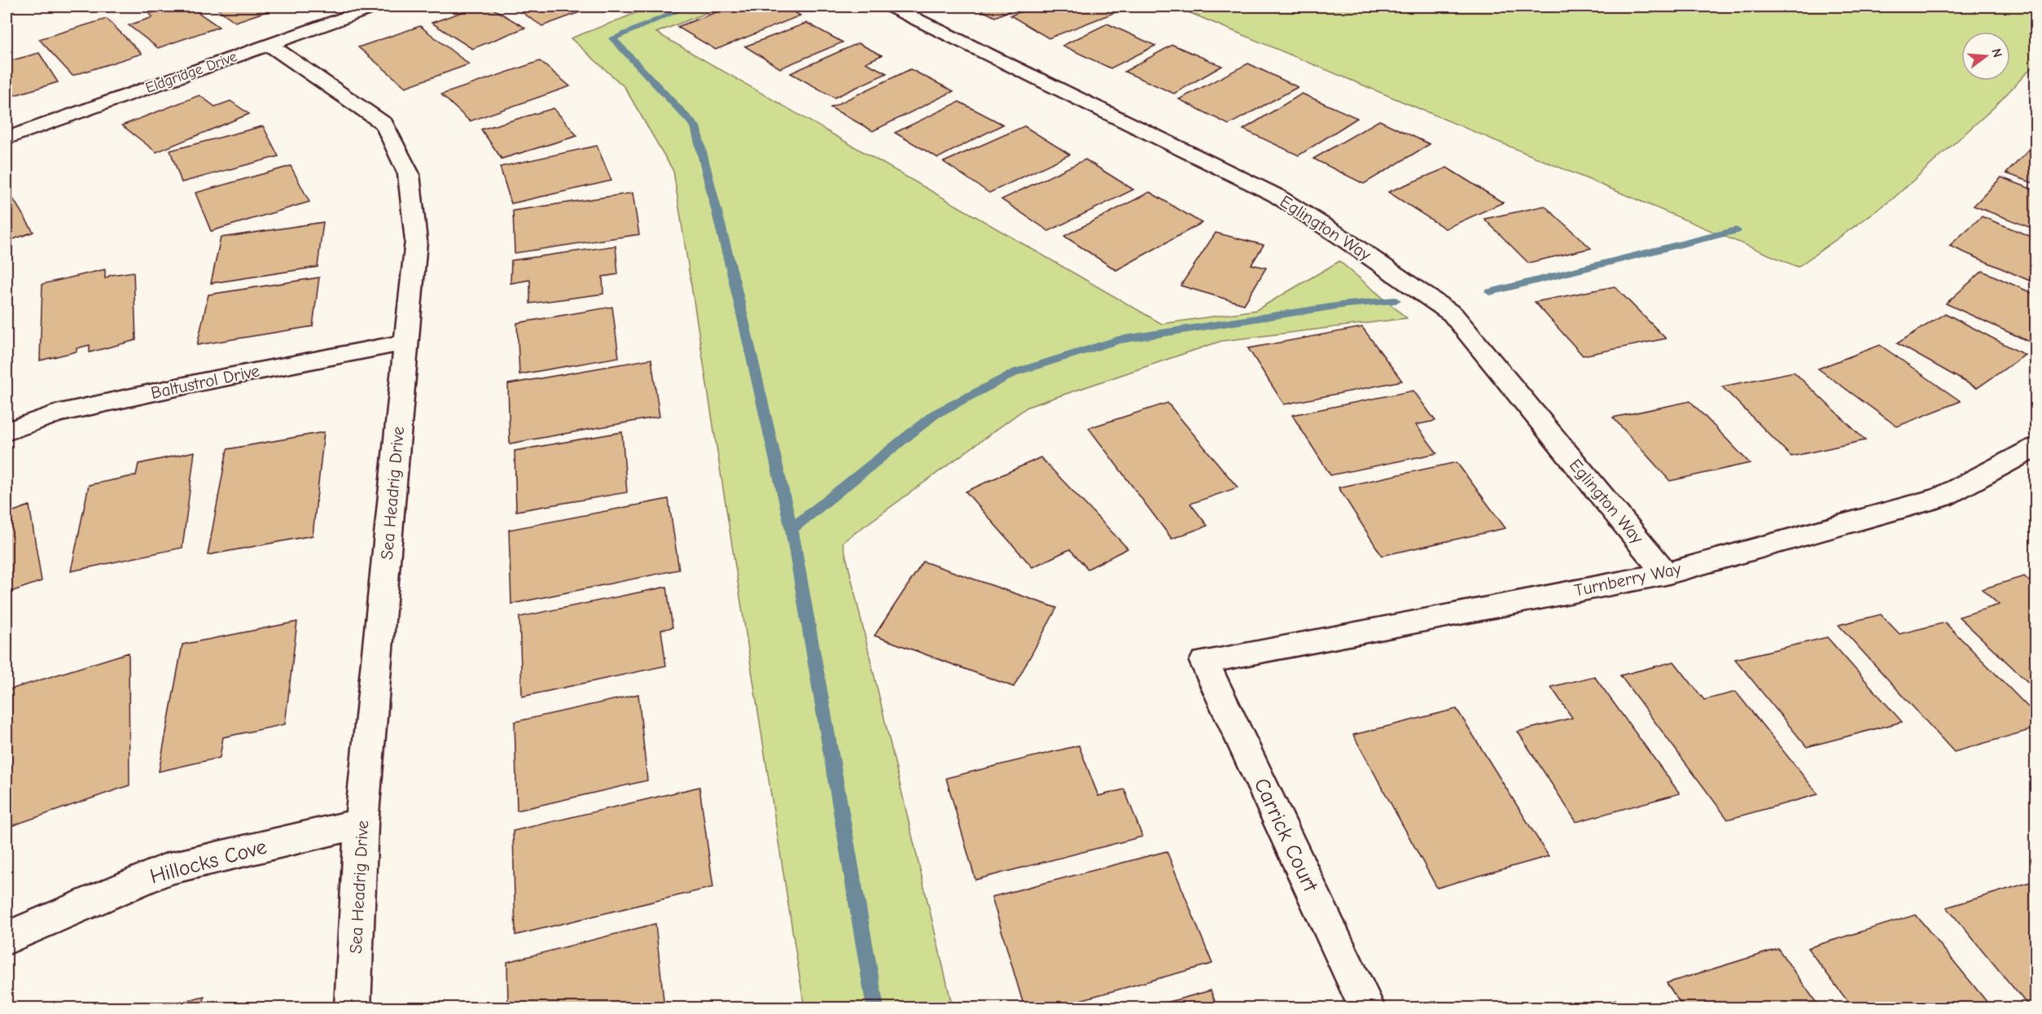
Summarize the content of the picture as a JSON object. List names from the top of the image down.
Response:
{
  "streets": {
    "street": [
      "Eldgridge Drive",
      "Eglington Way",
      "Baltustrol Drive",
      "Sea Headrig Drive",
      "Turnberry Way",
      "Carrick Court",
      "Hillocks Cove"
    ]
  },
  "crossings": [
    ["Eldgridge Drive", "Sea Headrig Drive"],
    ["Eglington Way", "Turnberry Way"],
    ["Baltustrol Drive", "Sea Headrig Drive"],
    ["Sea Headrig Drive", "Hillocks Cove"],
    ["Turnberry Way", "Carrick Court"]
  ],
  "north": "right"
}
